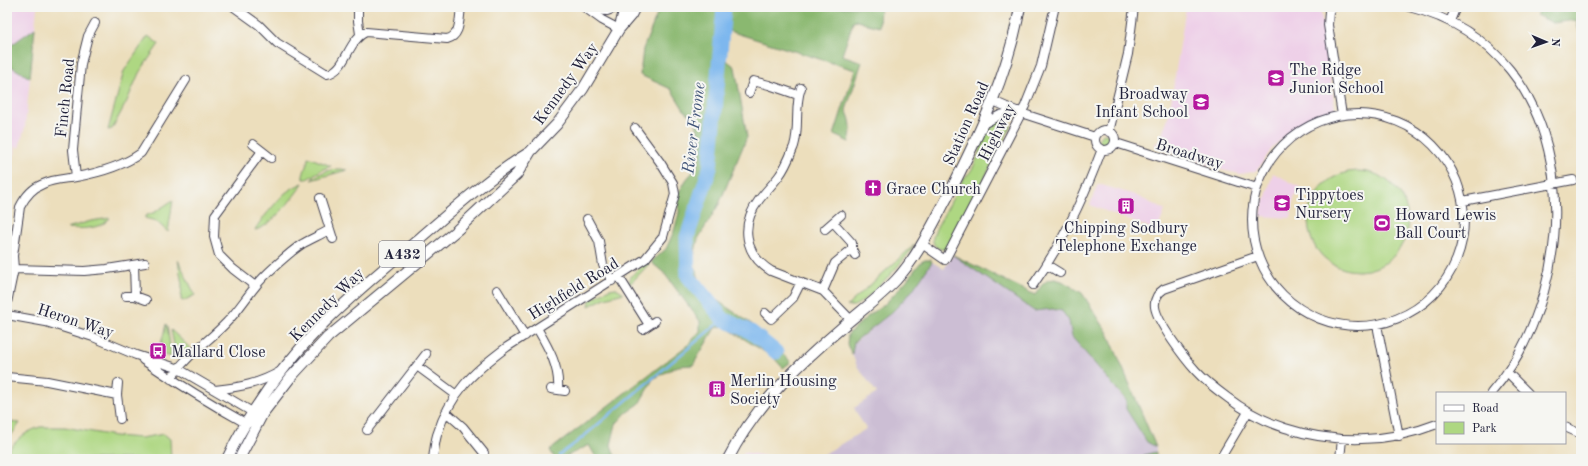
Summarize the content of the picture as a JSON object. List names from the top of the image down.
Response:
{
  "streets": {
    "main road": ["Kennedy Way", "Station Road", "A432"],
    "street": [
      "Finch Road",
      "Highway",
      "Broadway",
      "Highfield Road",
      "Heron Way"
    ]
  },
  "crossings": [
    ["Kennedy Way", "Heron Way"],
    ["Station Road", "Highway"]
  ],
  "water": ["River Frome"],
  "places": {
    "school or university": ["The Ridge Junior School", "Broadway Infant School", "Tippytoes Nursery"],
    "church": ["Grace Church"],
    "building": ["Chipping Sodbury Telephone Exchange", "Merlin Housing Society"],
    "sports": ["Howard Lewis Ball Court"],
    "bus stop": ["Mallard Close"]
  },
  "legend": ["Road", "Park"],
  "north": "right"
}
